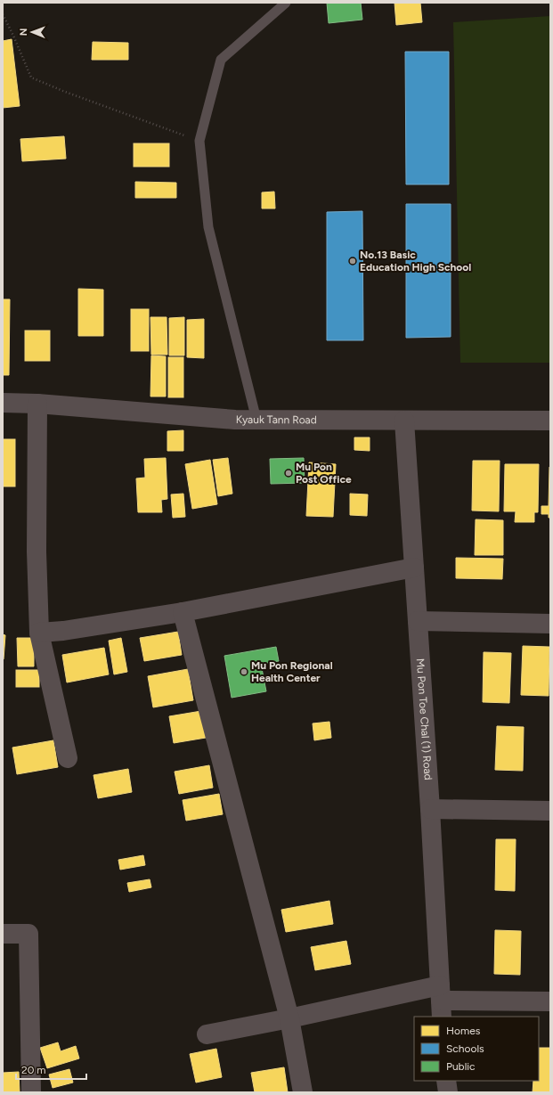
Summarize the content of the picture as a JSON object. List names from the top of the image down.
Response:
{
  "streets": {
    "street": ["Kyauk Tann Road", "Mu Pon Toe Chal (1) Road"]
  },
  "crossings": [
    ["Kyauk Tann Road", "Mu Pon Toe Chal (1) Road"]
  ],
  "places": ["No.13 Basic Education High School", "Mu Pon Post Office", "Mu Pon Regional Health Center"],
  "legend": ["Homes", "Schools", "Public"],
  "scale_bar": "20 m",
  "north": "left"
}
